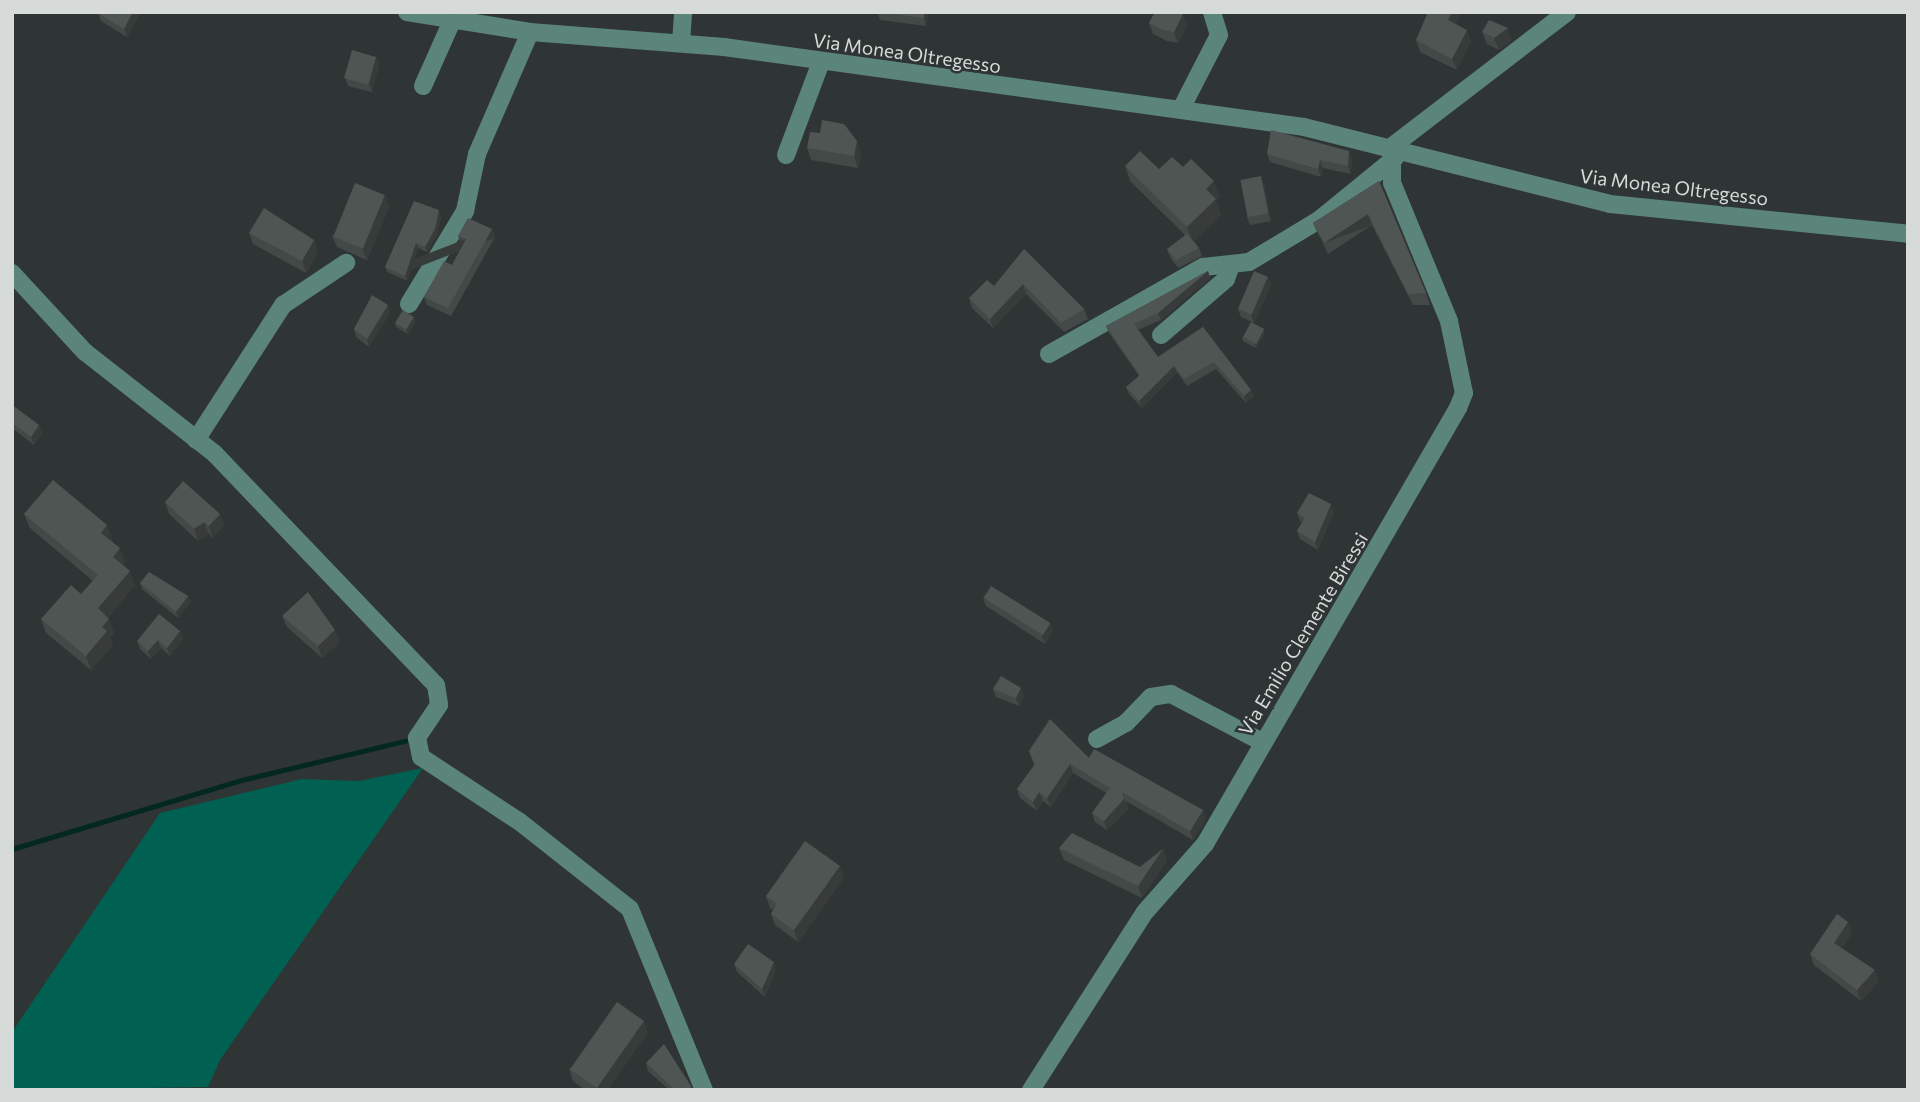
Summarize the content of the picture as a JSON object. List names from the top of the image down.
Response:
{
  "streets": {
    "street": ["Via Monea Oltregesso", "Via Emilio Clemente Biressi"]
  },
  "crossings": [
    ["Via Monea Oltregesso", "Via Emilio Clemente Biressi"]
  ]
}
